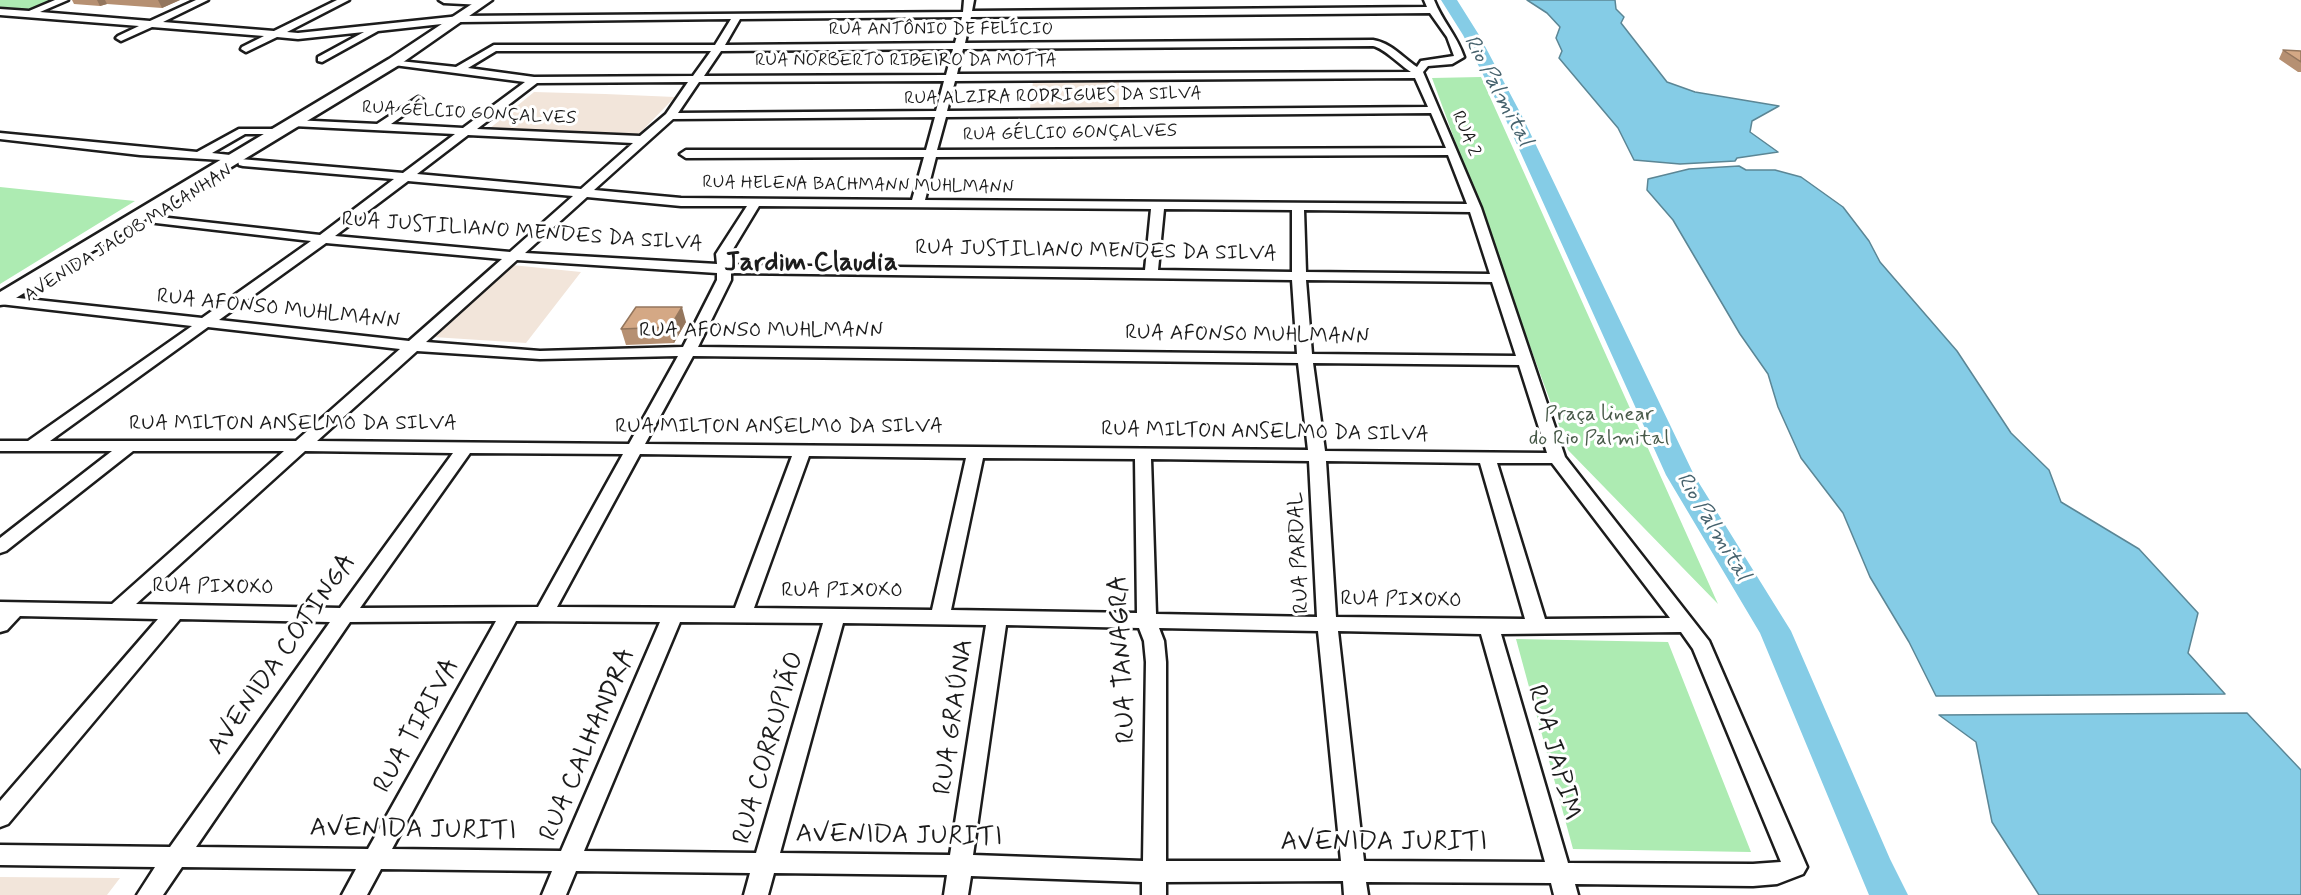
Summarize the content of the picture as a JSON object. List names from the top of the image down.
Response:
{
  "streets": {
    "main road": ["AVENIDA JACOB MACANHAN"],
    "street": [
      "RUA ANTÔNIO DE FELÍCIO",
      "RUA NORBERTO RIBEIRO DA MOTTA",
      "RUA ALZIRA RODRIGUES DA SILVA",
      "RUA GÉLCIO GONÇALVES",
      "RUA 2",
      "RUA HELENA BACHMANN MUHLMANN",
      "RUA JUSTILIANO MENDES DA SILVA",
      "RUA AFONSO MUHLMANN",
      "RUA MILTON ANSELMO DA SILVA",
      "RUA PARDAL",
      "RUA PIXOXO",
      "AVENIDA COTINGA",
      "RUA TANAGRA",
      "RUA GRAÚNA",
      "RUA TIRIVA",
      "RUA CALHANDRA",
      "RUA CORRUPIÃO",
      "RUA JAPIM",
      "AVENIDA JURITI"
    ]
  },
  "crossings": [
    ["RUA ANTÔNIO DE FELÍCIO", "RUA NORBERTO RIBEIRO DA MOTTA"],
    ["RUA ANTÔNIO DE FELÍCIO", "RUA 2"],
    ["RUA NORBERTO RIBEIRO DA MOTTA", "RUA 2"],
    ["RUA NORBERTO RIBEIRO DA MOTTA", "AVENIDA JACOB MACANHAN"],
    ["RUA ALZIRA RODRIGUES DA SILVA", "RUA 2"],
    ["RUA GÉLCIO GONÇALVES", "RUA 2"],
    ["RUA GÉLCIO GONÇALVES", "AVENIDA JACOB MACANHAN"],
    ["RUA 2", "RUA HELENA BACHMANN MUHLMANN"],
    ["RUA 2", "RUA JUSTILIANO MENDES DA SILVA"],
    ["RUA 2", "RUA AFONSO MUHLMANN"],
    ["RUA 2", "RUA MILTON ANSELMO DA SILVA"],
    ["RUA 2", "RUA PIXOXO"],
    ["RUA 2", "AVENIDA JURITI"],
    ["RUA HELENA BACHMANN MUHLMANN", "AVENIDA JACOB MACANHAN"],
    ["RUA HELENA BACHMANN MUHLMANN", "RUA PARDAL"],
    ["RUA JUSTILIANO MENDES DA SILVA", "AVENIDA JACOB MACANHAN"],
    ["RUA JUSTILIANO MENDES DA SILVA", "RUA PARDAL"],
    ["AVENIDA JACOB MACANHAN", "RUA AFONSO MUHLMANN"],
    ["RUA AFONSO MUHLMANN", "RUA PARDAL"],
    ["RUA MILTON ANSELMO DA SILVA", "RUA PARDAL"],
    ["RUA MILTON ANSELMO DA SILVA", "AVENIDA COTINGA"],
    ["RUA MILTON ANSELMO DA SILVA", "RUA TANAGRA"],
    ["RUA PARDAL", "RUA PIXOXO"],
    ["RUA PARDAL", "AVENIDA JURITI"],
    ["RUA PIXOXO", "AVENIDA COTINGA"],
    ["RUA PIXOXO", "RUA TANAGRA"],
    ["RUA PIXOXO", "RUA GRAÚNA"],
    ["RUA PIXOXO", "RUA TIRIVA"],
    ["RUA PIXOXO", "RUA CALHANDRA"],
    ["RUA PIXOXO", "RUA CORRUPIÃO"],
    ["RUA PIXOXO", "RUA JAPIM"],
    ["AVENIDA COTINGA", "AVENIDA JURITI"],
    ["RUA TANAGRA", "AVENIDA JURITI"],
    ["RUA GRAÚNA", "AVENIDA JURITI"],
    ["RUA TIRIVA", "AVENIDA JURITI"],
    ["RUA CALHANDRA", "AVENIDA JURITI"],
    ["RUA CORRUPIÃO", "AVENIDA JURITI"],
    ["RUA JAPIM", "AVENIDA JURITI"]
  ],
  "districts": ["Jardim Claudia"],
  "water": ["Rio Palmital"],
  "parks": ["Praça linear do Rio Palmital"]
}
